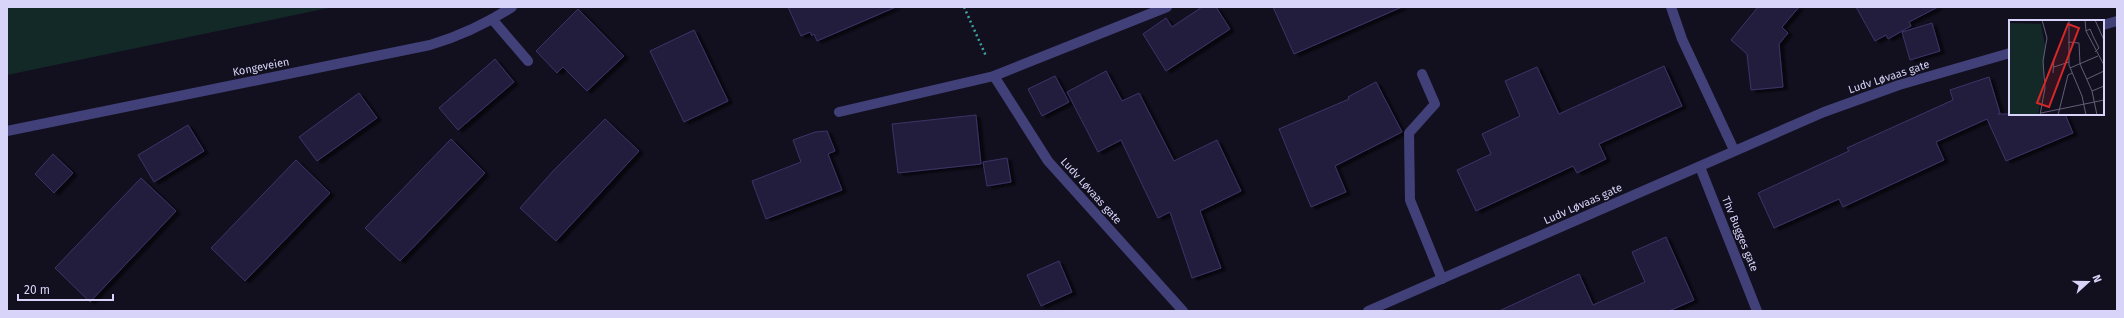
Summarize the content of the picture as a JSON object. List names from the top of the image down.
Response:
{
  "streets": {
    "street": ["Kongeveien", "Ludv Løvaas gate", "Thv Bugges gate"]
  },
  "crossings": [
    ["Ludv Løvaas gate", "Thv Bugges gate"]
  ],
  "scale_bar": "20 m",
  "north": "right"
}
